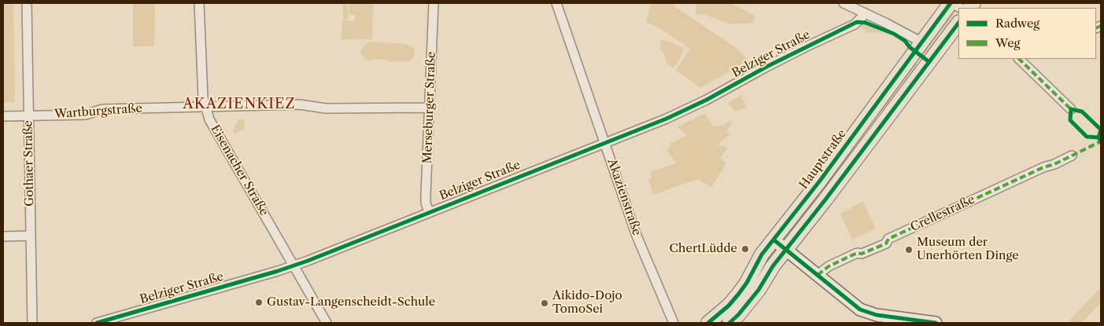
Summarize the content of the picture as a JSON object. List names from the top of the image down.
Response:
{
  "streets": {
    "main road": ["Hauptstraße"],
    "street": [
      "Belziger Straße",
      "Merseburger Straße",
      "Wartburgstraße",
      "Gothaer Straße",
      "Eisenacher Straße",
      "Akazienstraße",
      "Crellestraße"
    ]
  },
  "crossings": [
    ["Belziger Straße", "Merseburger Straße"],
    ["Belziger Straße", "Eisenacher Straße"],
    ["Belziger Straße", "Akazienstraße"],
    ["Merseburger Straße", "Wartburgstraße"],
    ["Wartburgstraße", "Gothaer Straße"],
    ["Wartburgstraße", "Eisenacher Straße"]
  ],
  "districts": ["AKAZIENKIEZ"],
  "places": [
    "ChertLüdde",
    "Museum der Unerhörten Dinge",
    "Gustav-Langenscheidt-Schule",
    "Aikido-Dojo TomoSei"
  ],
  "legend": ["Radweg", "Weg"]
}
